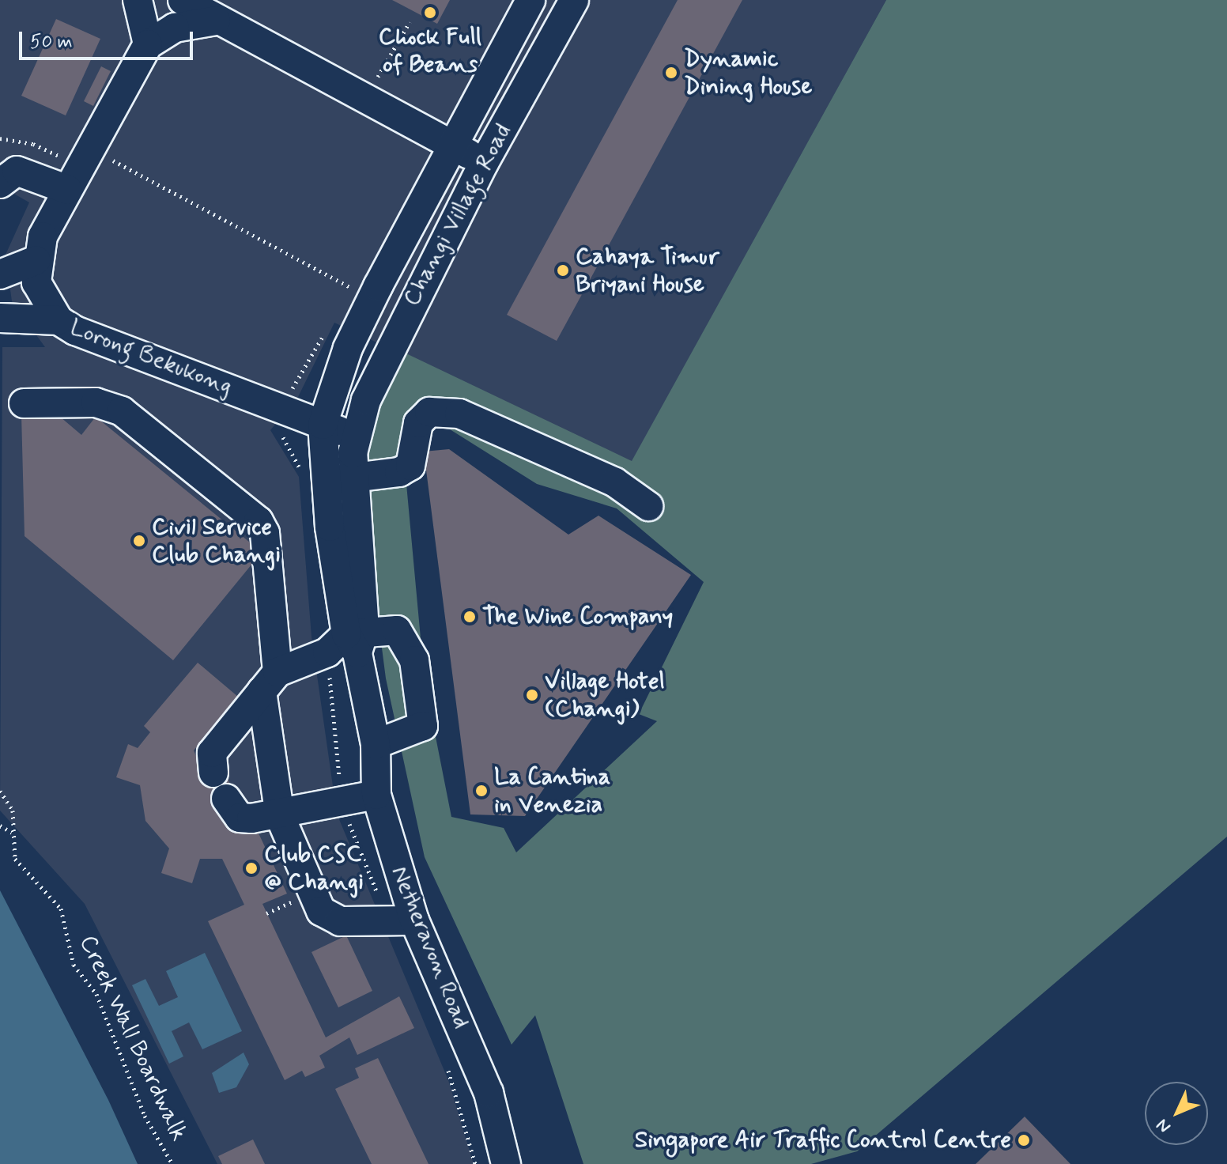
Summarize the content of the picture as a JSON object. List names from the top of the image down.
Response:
{
  "streets": {
    "street": ["Changi Village Road", "Lorong Bekukong", "Netheravon Road"],
    "path": ["Creek Wall Boardwalk"]
  },
  "crossings": [
    ["Changi Village Road", "Lorong Bekukong"],
    ["Changi Village Road", "Netheravon Road"],
    ["Lorong Bekukong", "Netheravon Road"]
  ],
  "places": [
    "Chock Full of Beans",
    "Dynamic Dining House",
    "Cahaya Timur Briyani House",
    "Civil Service Club Changi",
    "The Wine Company",
    "Village Hotel (Changi)",
    "La Cantina in Venezia",
    "Club CSC @ Changi",
    "Singapore Air Traffic Control Centre"
  ],
  "scale_bar": "50 m",
  "north": "bottom left"
}
